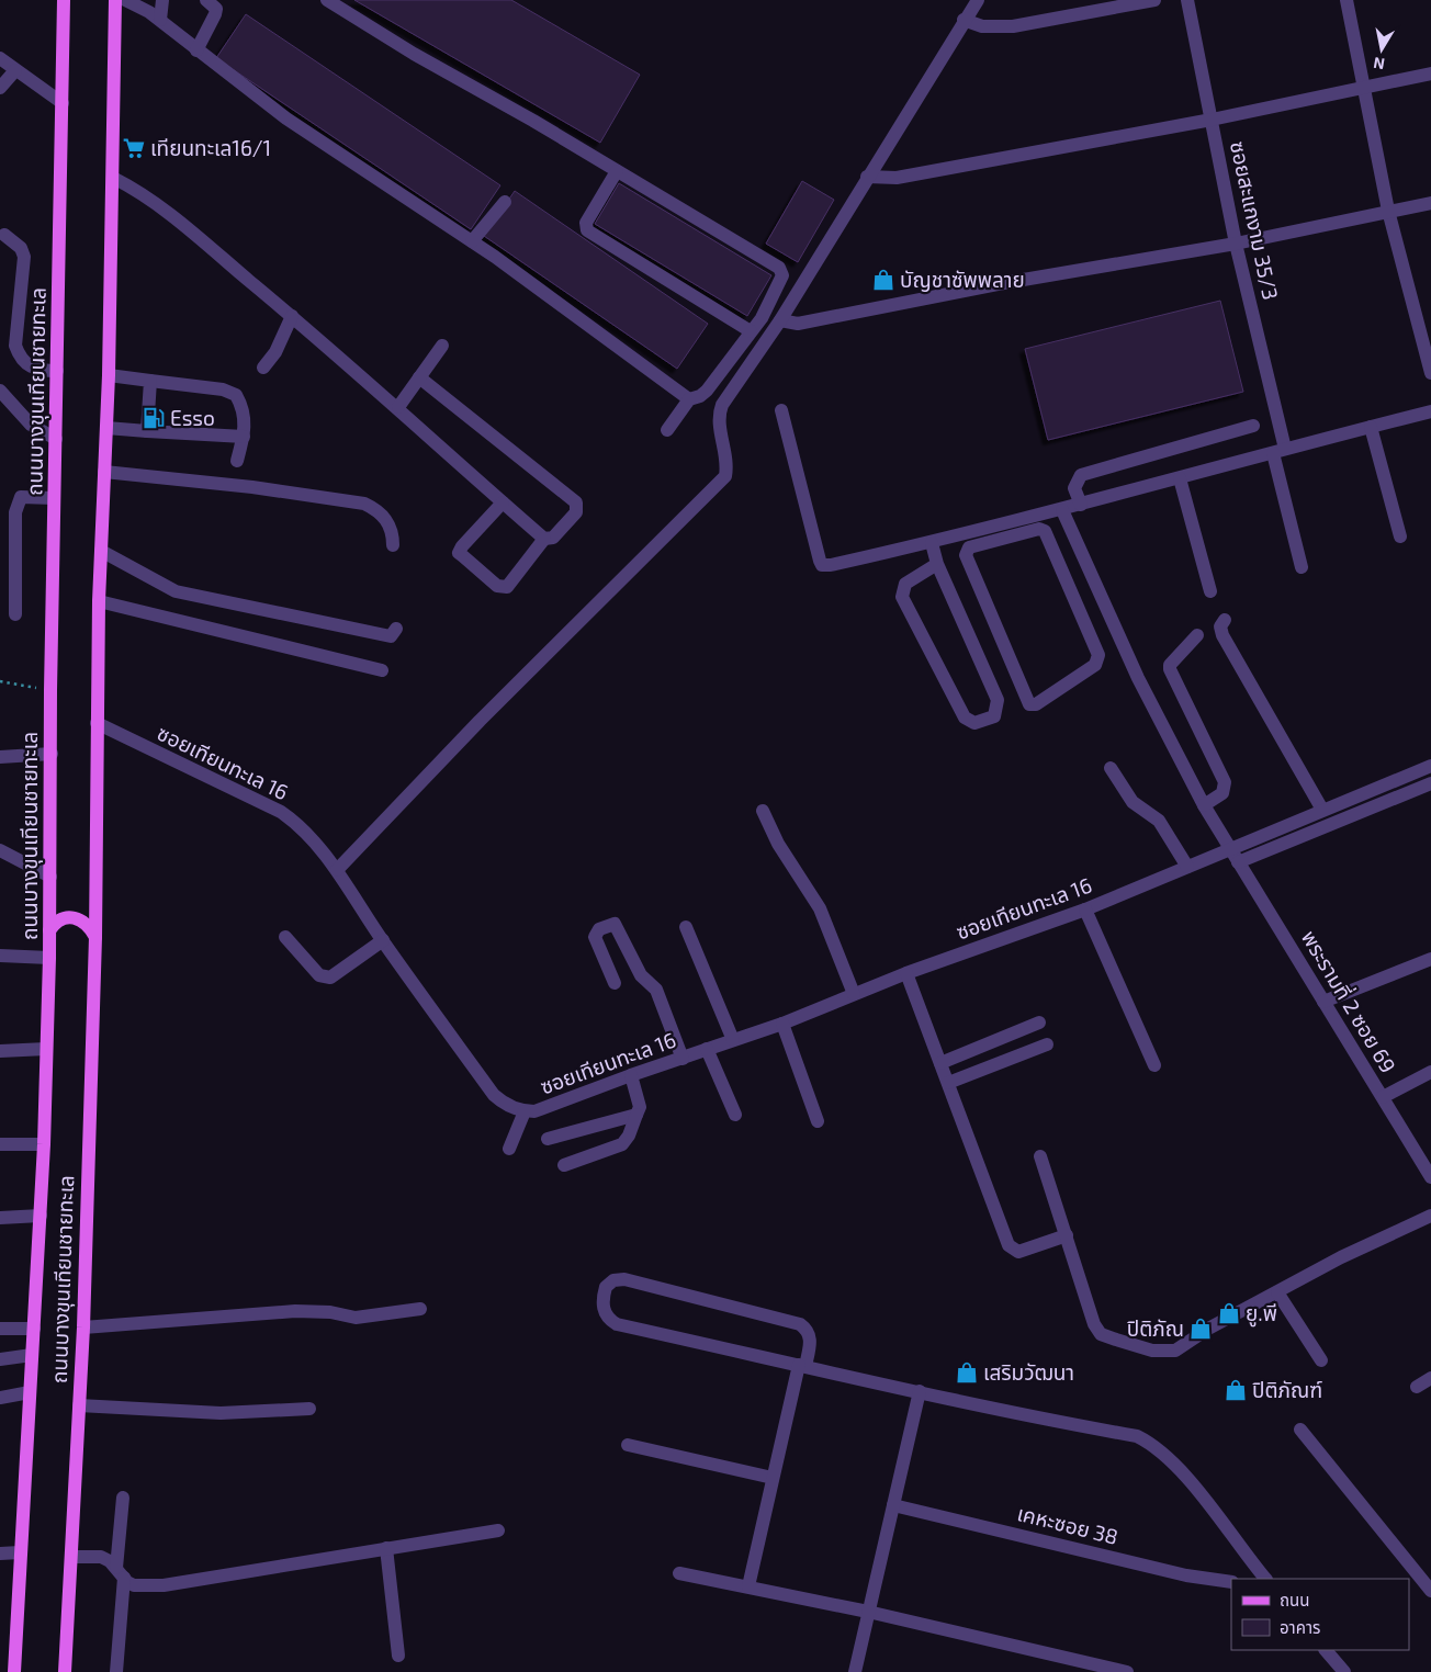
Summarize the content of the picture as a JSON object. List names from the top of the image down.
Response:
{
  "streets": {
    "main road": ["ถนนบางขุนเทียนชายทะเล"],
    "street": [
      "ซอยสะแกงาม 35/3",
      "ซอยเทียนทะเล 16",
      "พระรามที่ 2 ซอย 69",
      "เคหะซอย 38"
    ]
  },
  "crossings": [
    ["ถนนบางขุนเทียนชายทะเล", "ซอยเทียนทะเล 16"],
    ["ซอยเทียนทะเล 16", "พระรามที่ 2 ซอย 69"]
  ],
  "places": {
    "supermarket": ["เทียนทะเล16/1"],
    "shop": [
      "บัญชาซัพพลาย",
      "ยู.พี",
      "ปิติภัณ",
      "เสริมวัฒนา",
      "ปิติภัณฑ์"
    ],
    "fuel station": ["Esso"]
  },
  "legend": ["ถนน", "อาคาร"],
  "north": "bottom"
}
